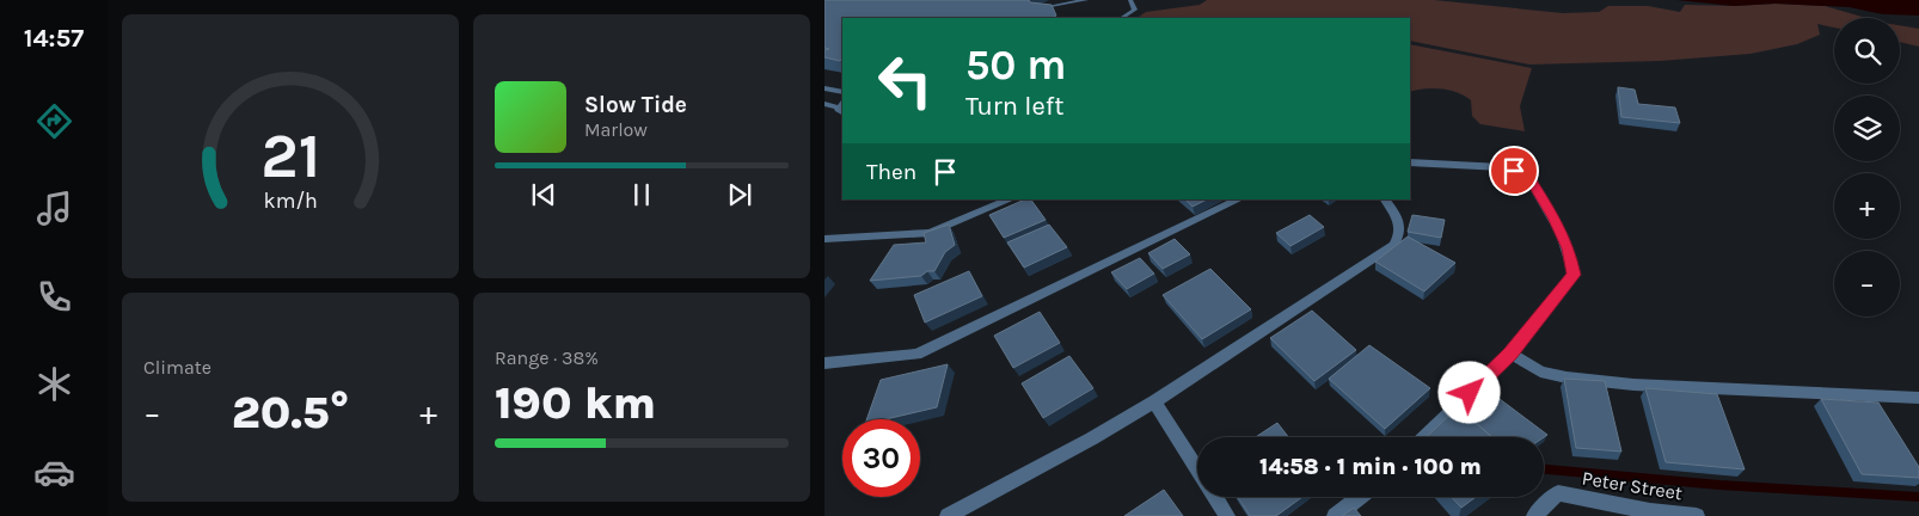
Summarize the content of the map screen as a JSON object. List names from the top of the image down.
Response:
{
  "streets": {
    "street": ["Peter Street"]
  },
  "page": {
    "tabs": "14:57",
    "map_buttons": ["+", "−"],
    "turn": ["50 m", "Turn left"],
    "song": ["Slow Tide", "Marlow"],
    "then": "Then",
    "tile": [
      "Climate",
      ["Range · 38%", "190 km"]
    ],
    "heat": ["−", "20.5°", "+"],
    "limit": "30",
    "trip": "14:58 · 1 min · 100 m",
    "gauge": ["21", "km/h"]
  }
}
